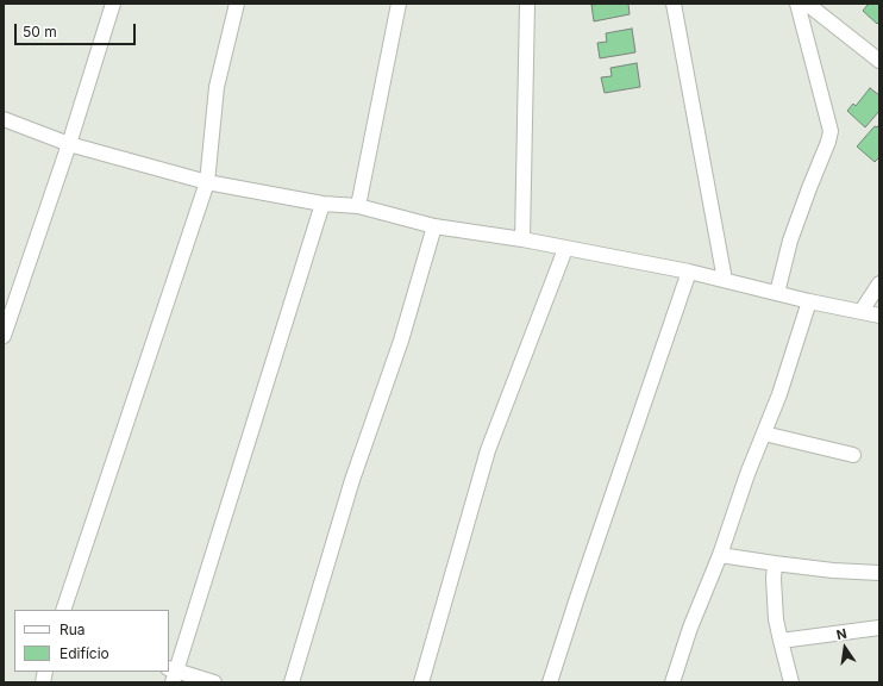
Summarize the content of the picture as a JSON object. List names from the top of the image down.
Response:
{
  "legend": ["Rua", "Edifício"],
  "scale_bar": "50 m",
  "north": "top"
}
